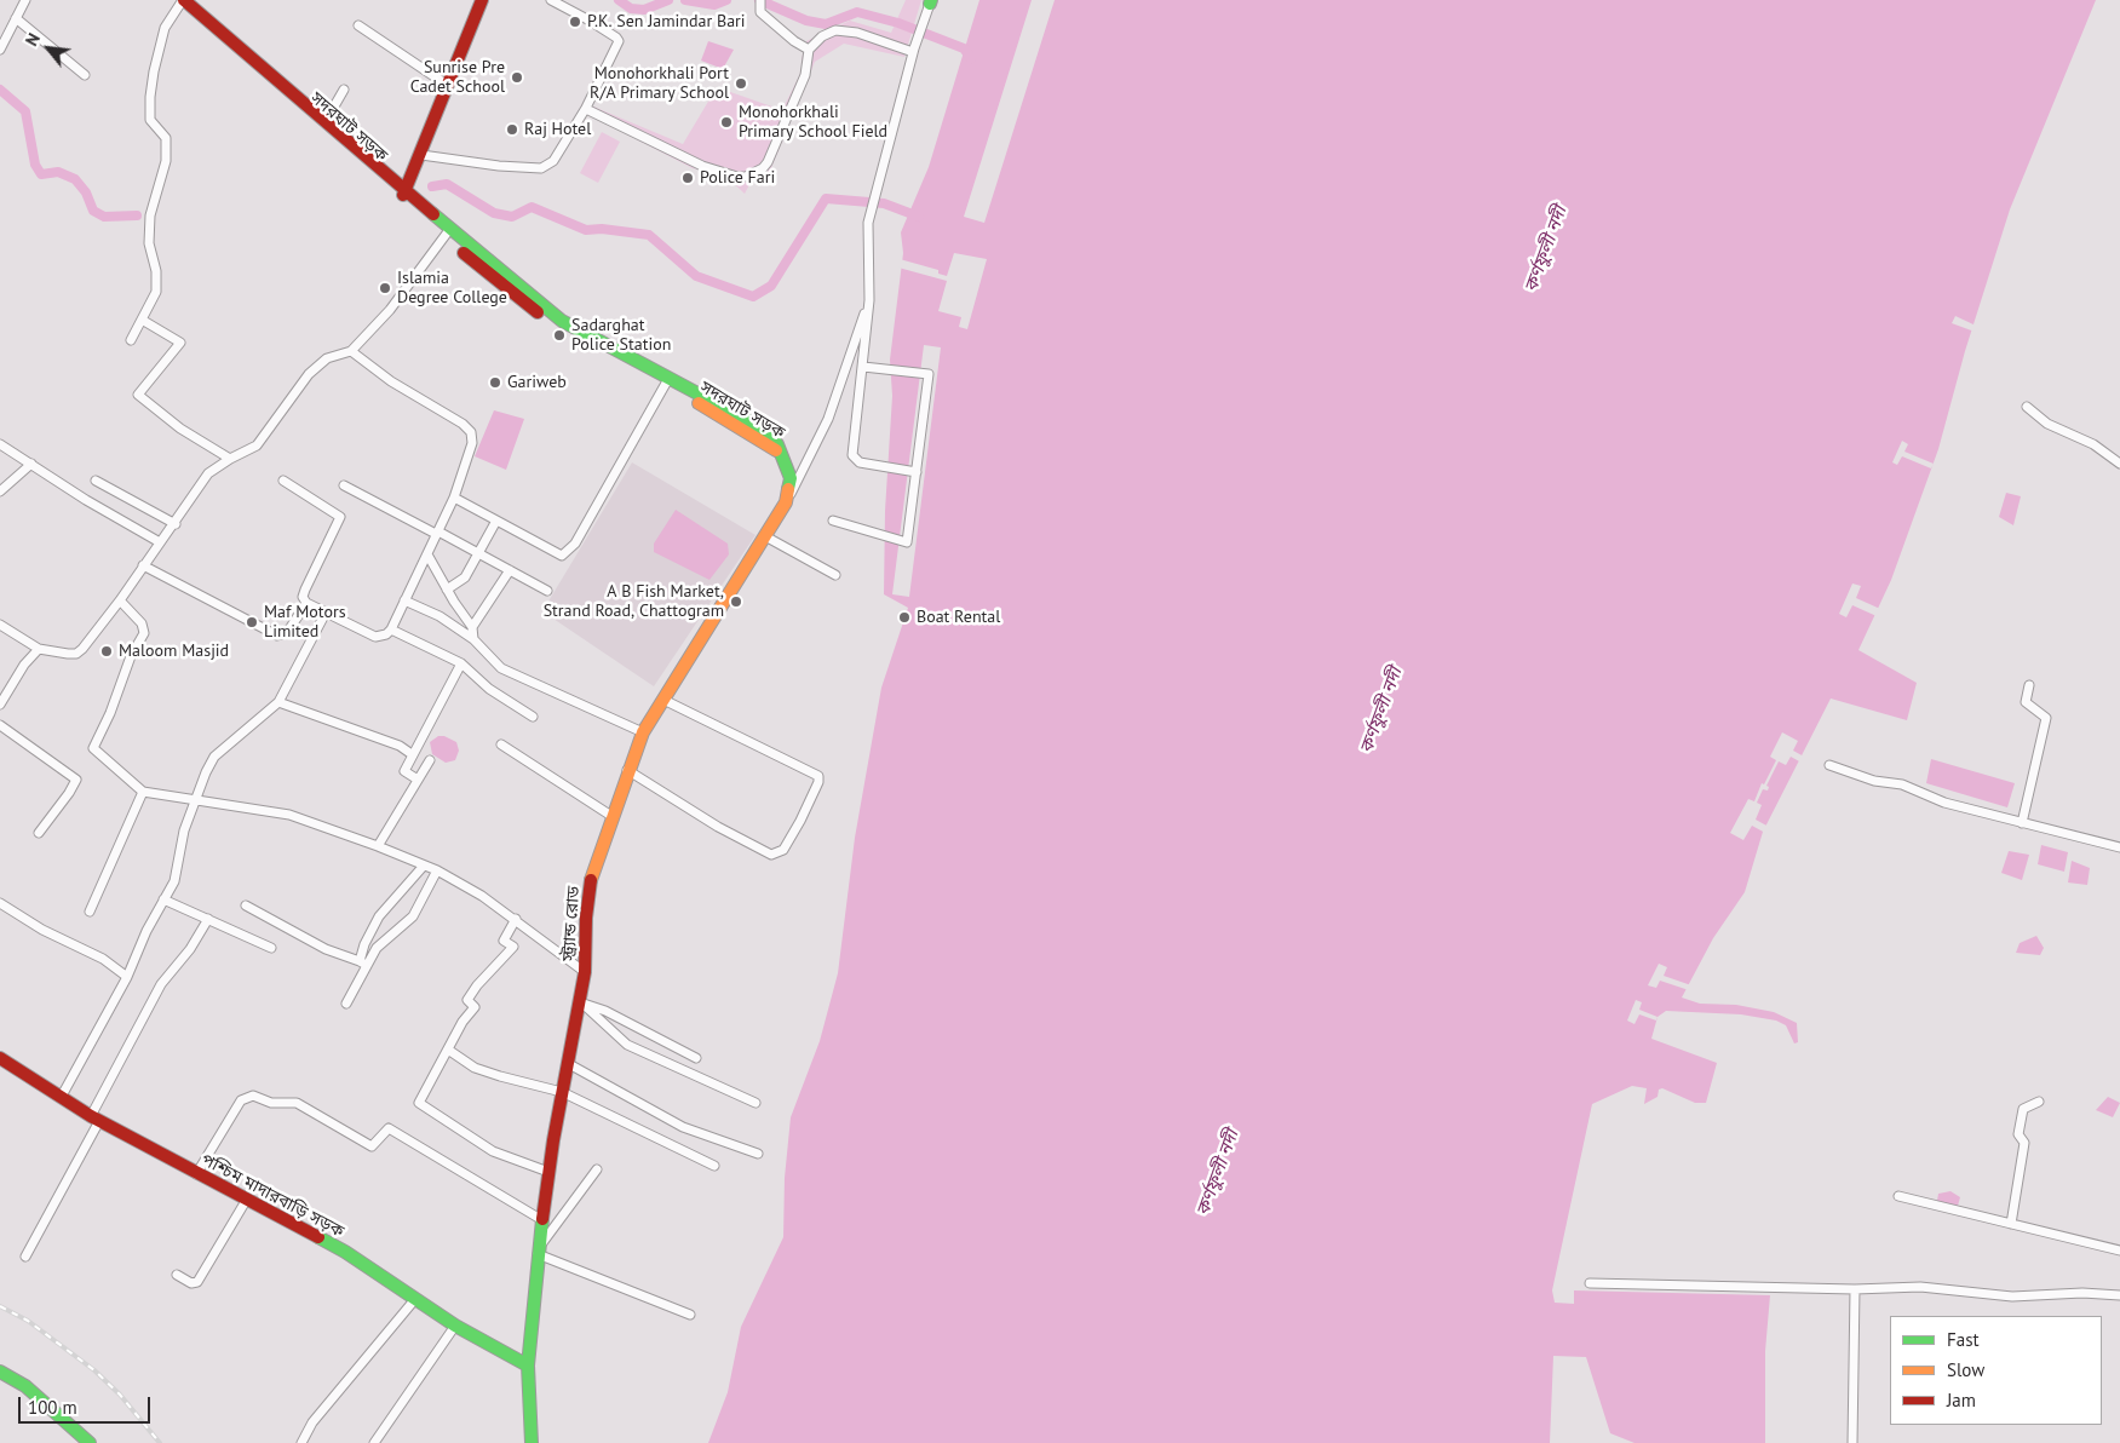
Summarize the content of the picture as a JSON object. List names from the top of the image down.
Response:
{
  "streets": {
    "main road": ["সদরঘাট সড়ক", "স্ট্র্যান্ড রোড", "পশ্চিম মাদারবাড়ি সড়ক"]
  },
  "crossings": [
    ["সদরঘাট সড়ক", "স্ট্র্যান্ড রোড"],
    ["স্ট্র্যান্ড রোড", "পশ্চিম মাদারবাড়ি সড়ক"]
  ],
  "water": ["কর্ণফুলী নদী"],
  "places": [
    "P.K. Sen Jamindar Bari",
    "Sunrise Pre Cadet School",
    "Monohorkhali Port R/A Primary School",
    "Monohorkhali Primary School Field",
    "Raj Hotel",
    "Police Fari",
    "Islamia Degree College",
    "Sadarghat Police Station",
    "Gariweb",
    "A B Fish Market, Strand Road, Chattogram",
    "Boat Rental",
    "Maf Motors Limited",
    "Maloom Masjid"
  ],
  "legend": ["Fast", "Slow", "Jam"],
  "scale_bar": "100 m",
  "north": "top left"
}
